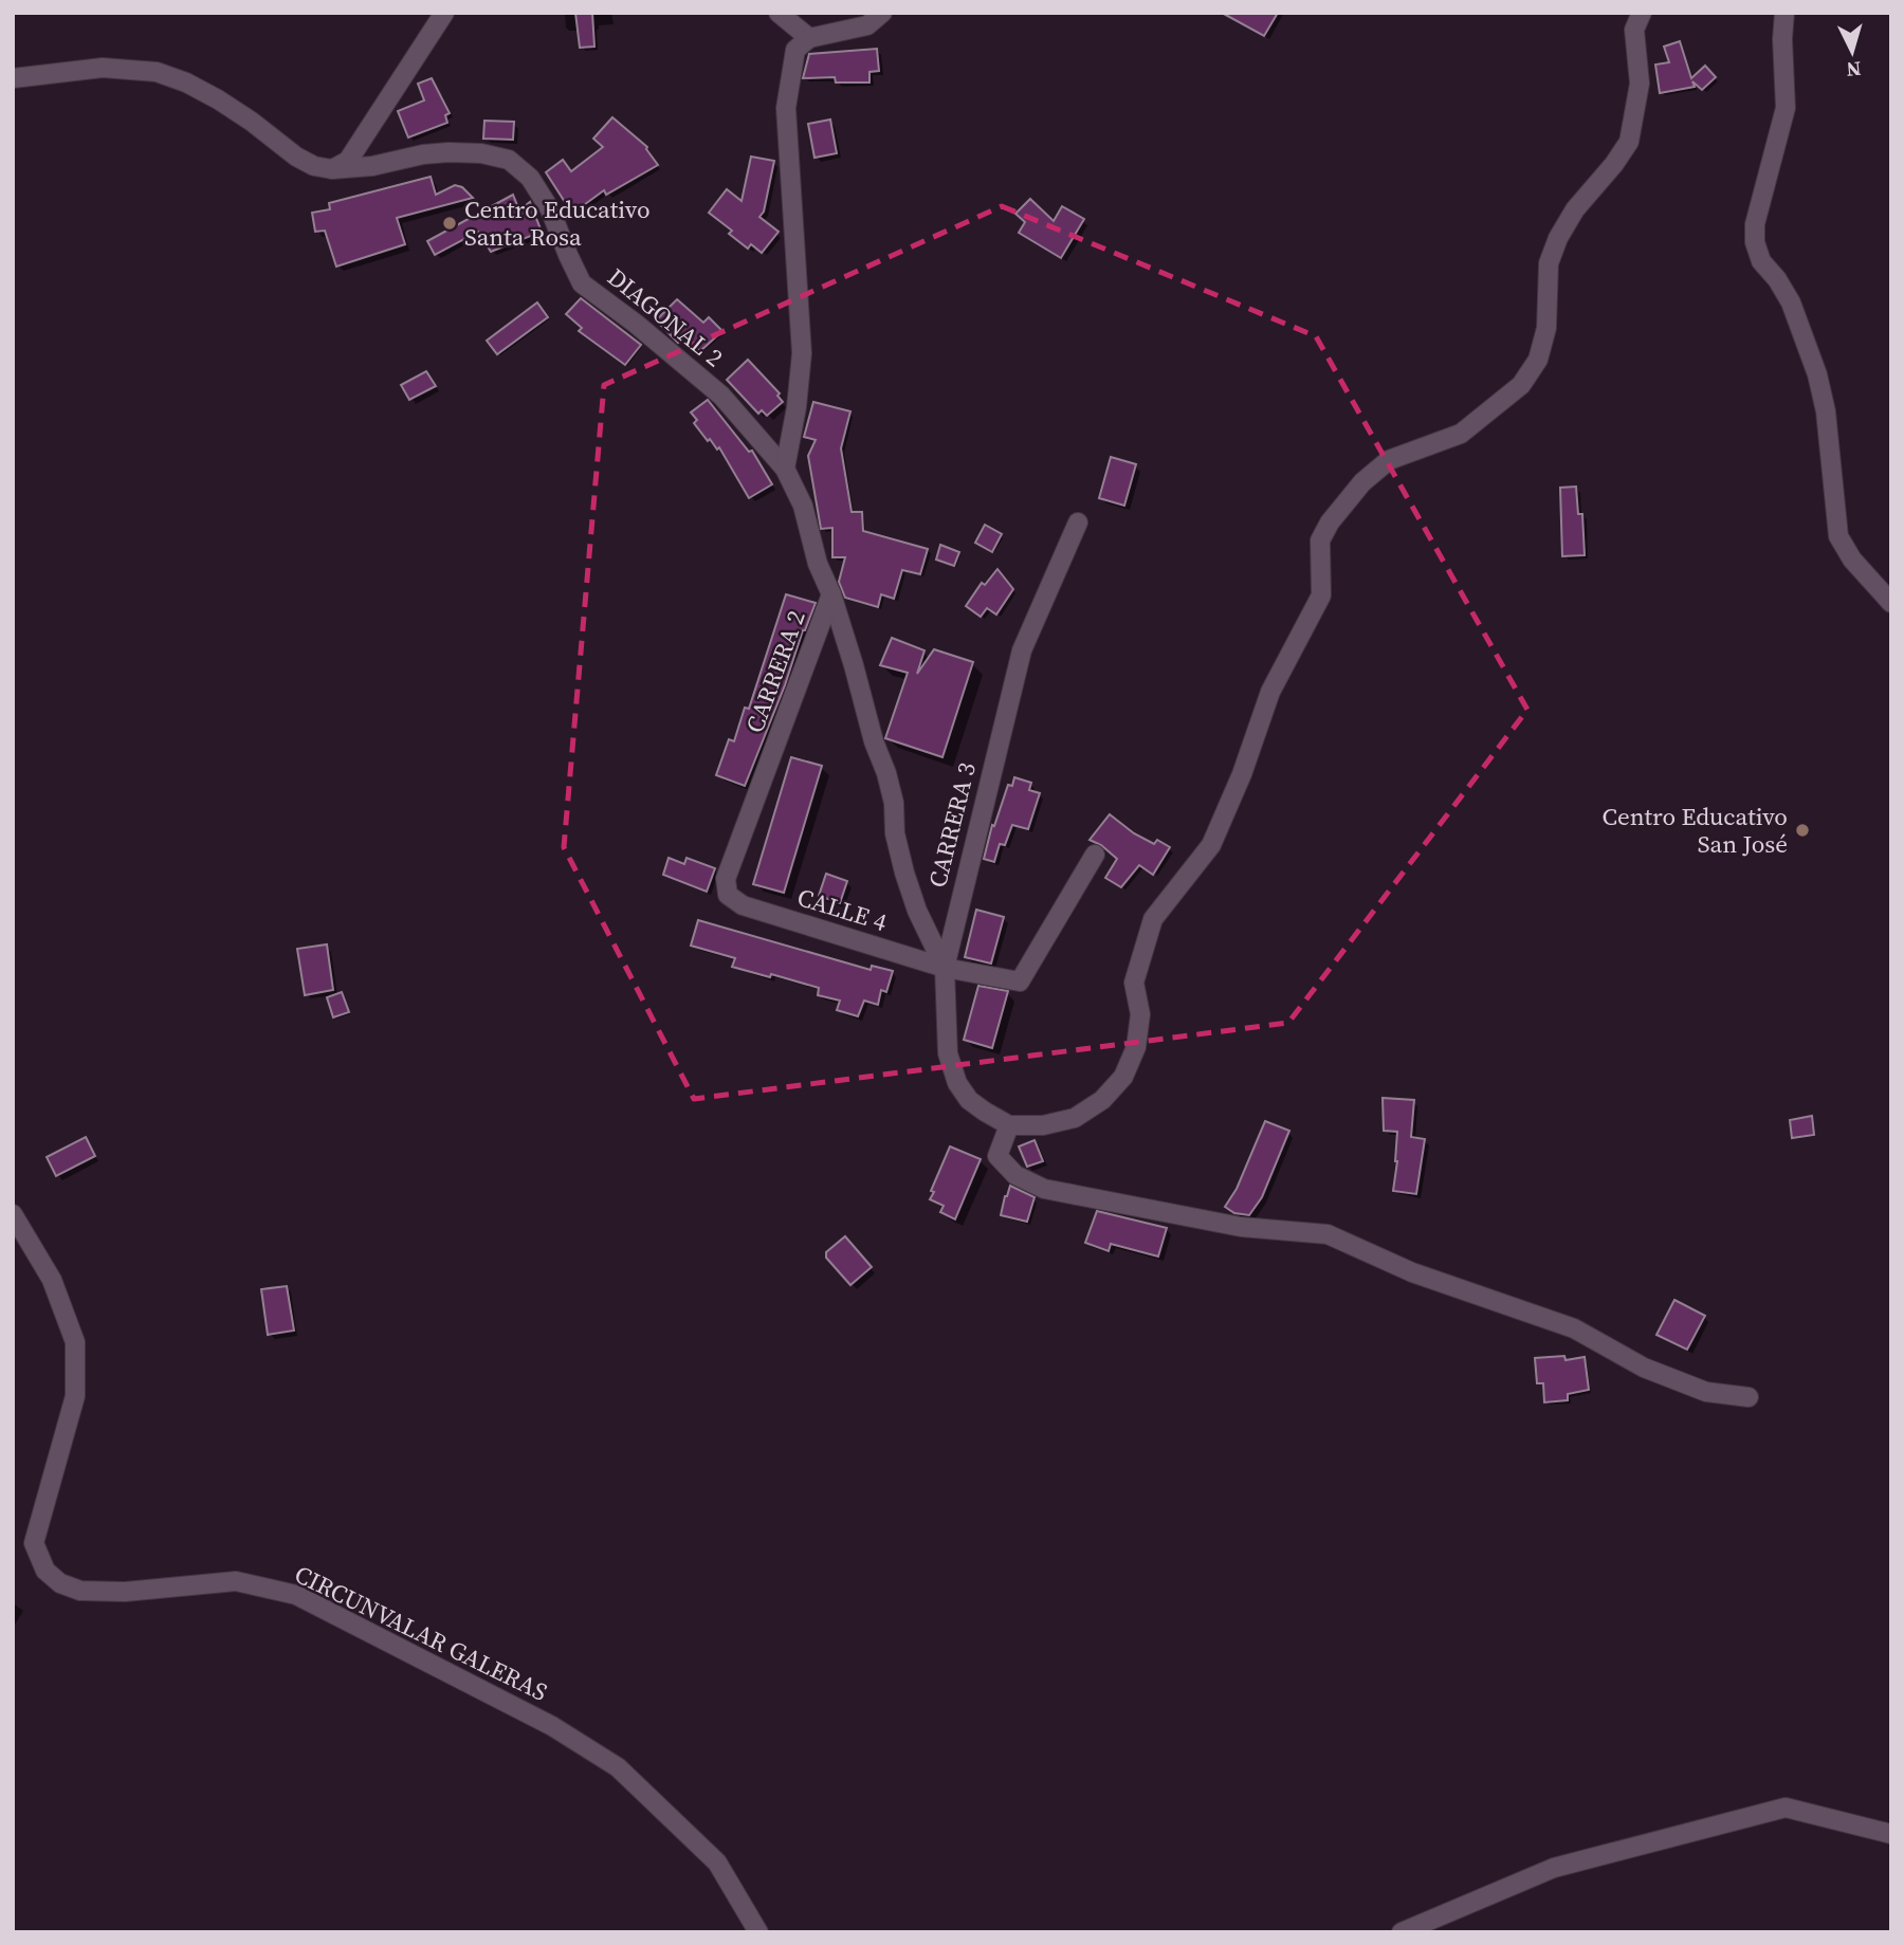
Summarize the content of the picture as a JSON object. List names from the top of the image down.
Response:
{
  "streets": {
    "street": [
      "DIAGONAL 2",
      "CARRERA 2",
      "CARRERA 3",
      "CALLE 4",
      "CIRCUNVALAR GALERAS"
    ]
  },
  "crossings": [
    ["DIAGONAL 2", "CARRERA 2"],
    ["CARRERA 2", "CALLE 4"],
    ["CARRERA 3", "CALLE 4"]
  ],
  "places": ["Centro Educativo Santa Rosa", "Centro Educativo San José"],
  "north": "bottom"
}
